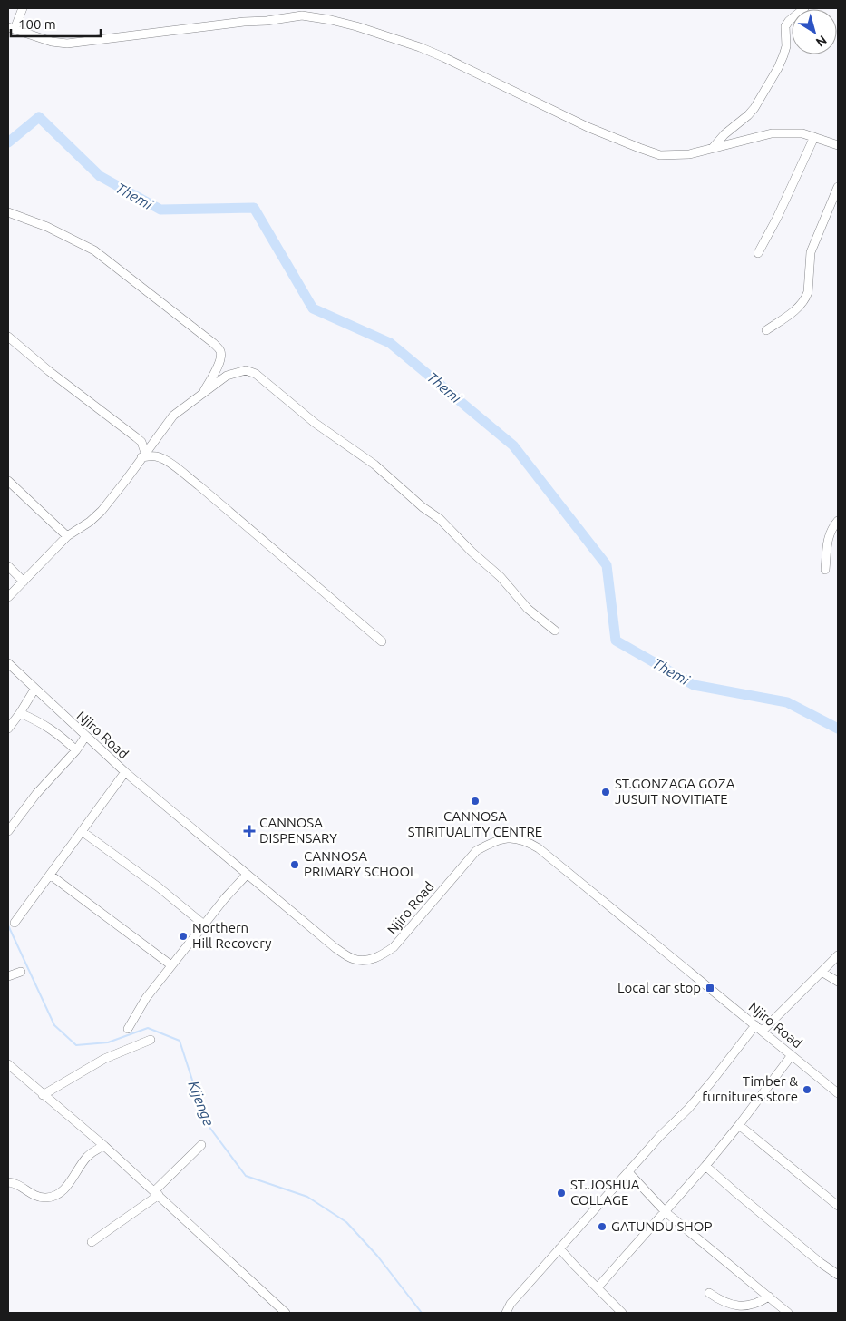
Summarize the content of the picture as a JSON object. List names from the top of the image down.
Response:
{
  "streets": {
    "street": ["Njiro Road"]
  },
  "water": ["Themi", "Kijenge"],
  "places": {
    "other": [
      "ST.GONZAGA GOZA JUSUIT NOVITIATE",
      "CANNOSA STIRITUALITY CENTRE",
      "CANNOSA PRIMARY SCHOOL",
      "Northern Hill Recovery",
      "Timber & furnitures store",
      "ST.JOSHUA COLLAGE",
      "GATUNDU SHOP"
    ],
    "health": ["CANNOSA DISPENSARY"],
    "transit": ["Local car stop"]
  },
  "scale_bar": "100 m",
  "north": "bottom right"
}
